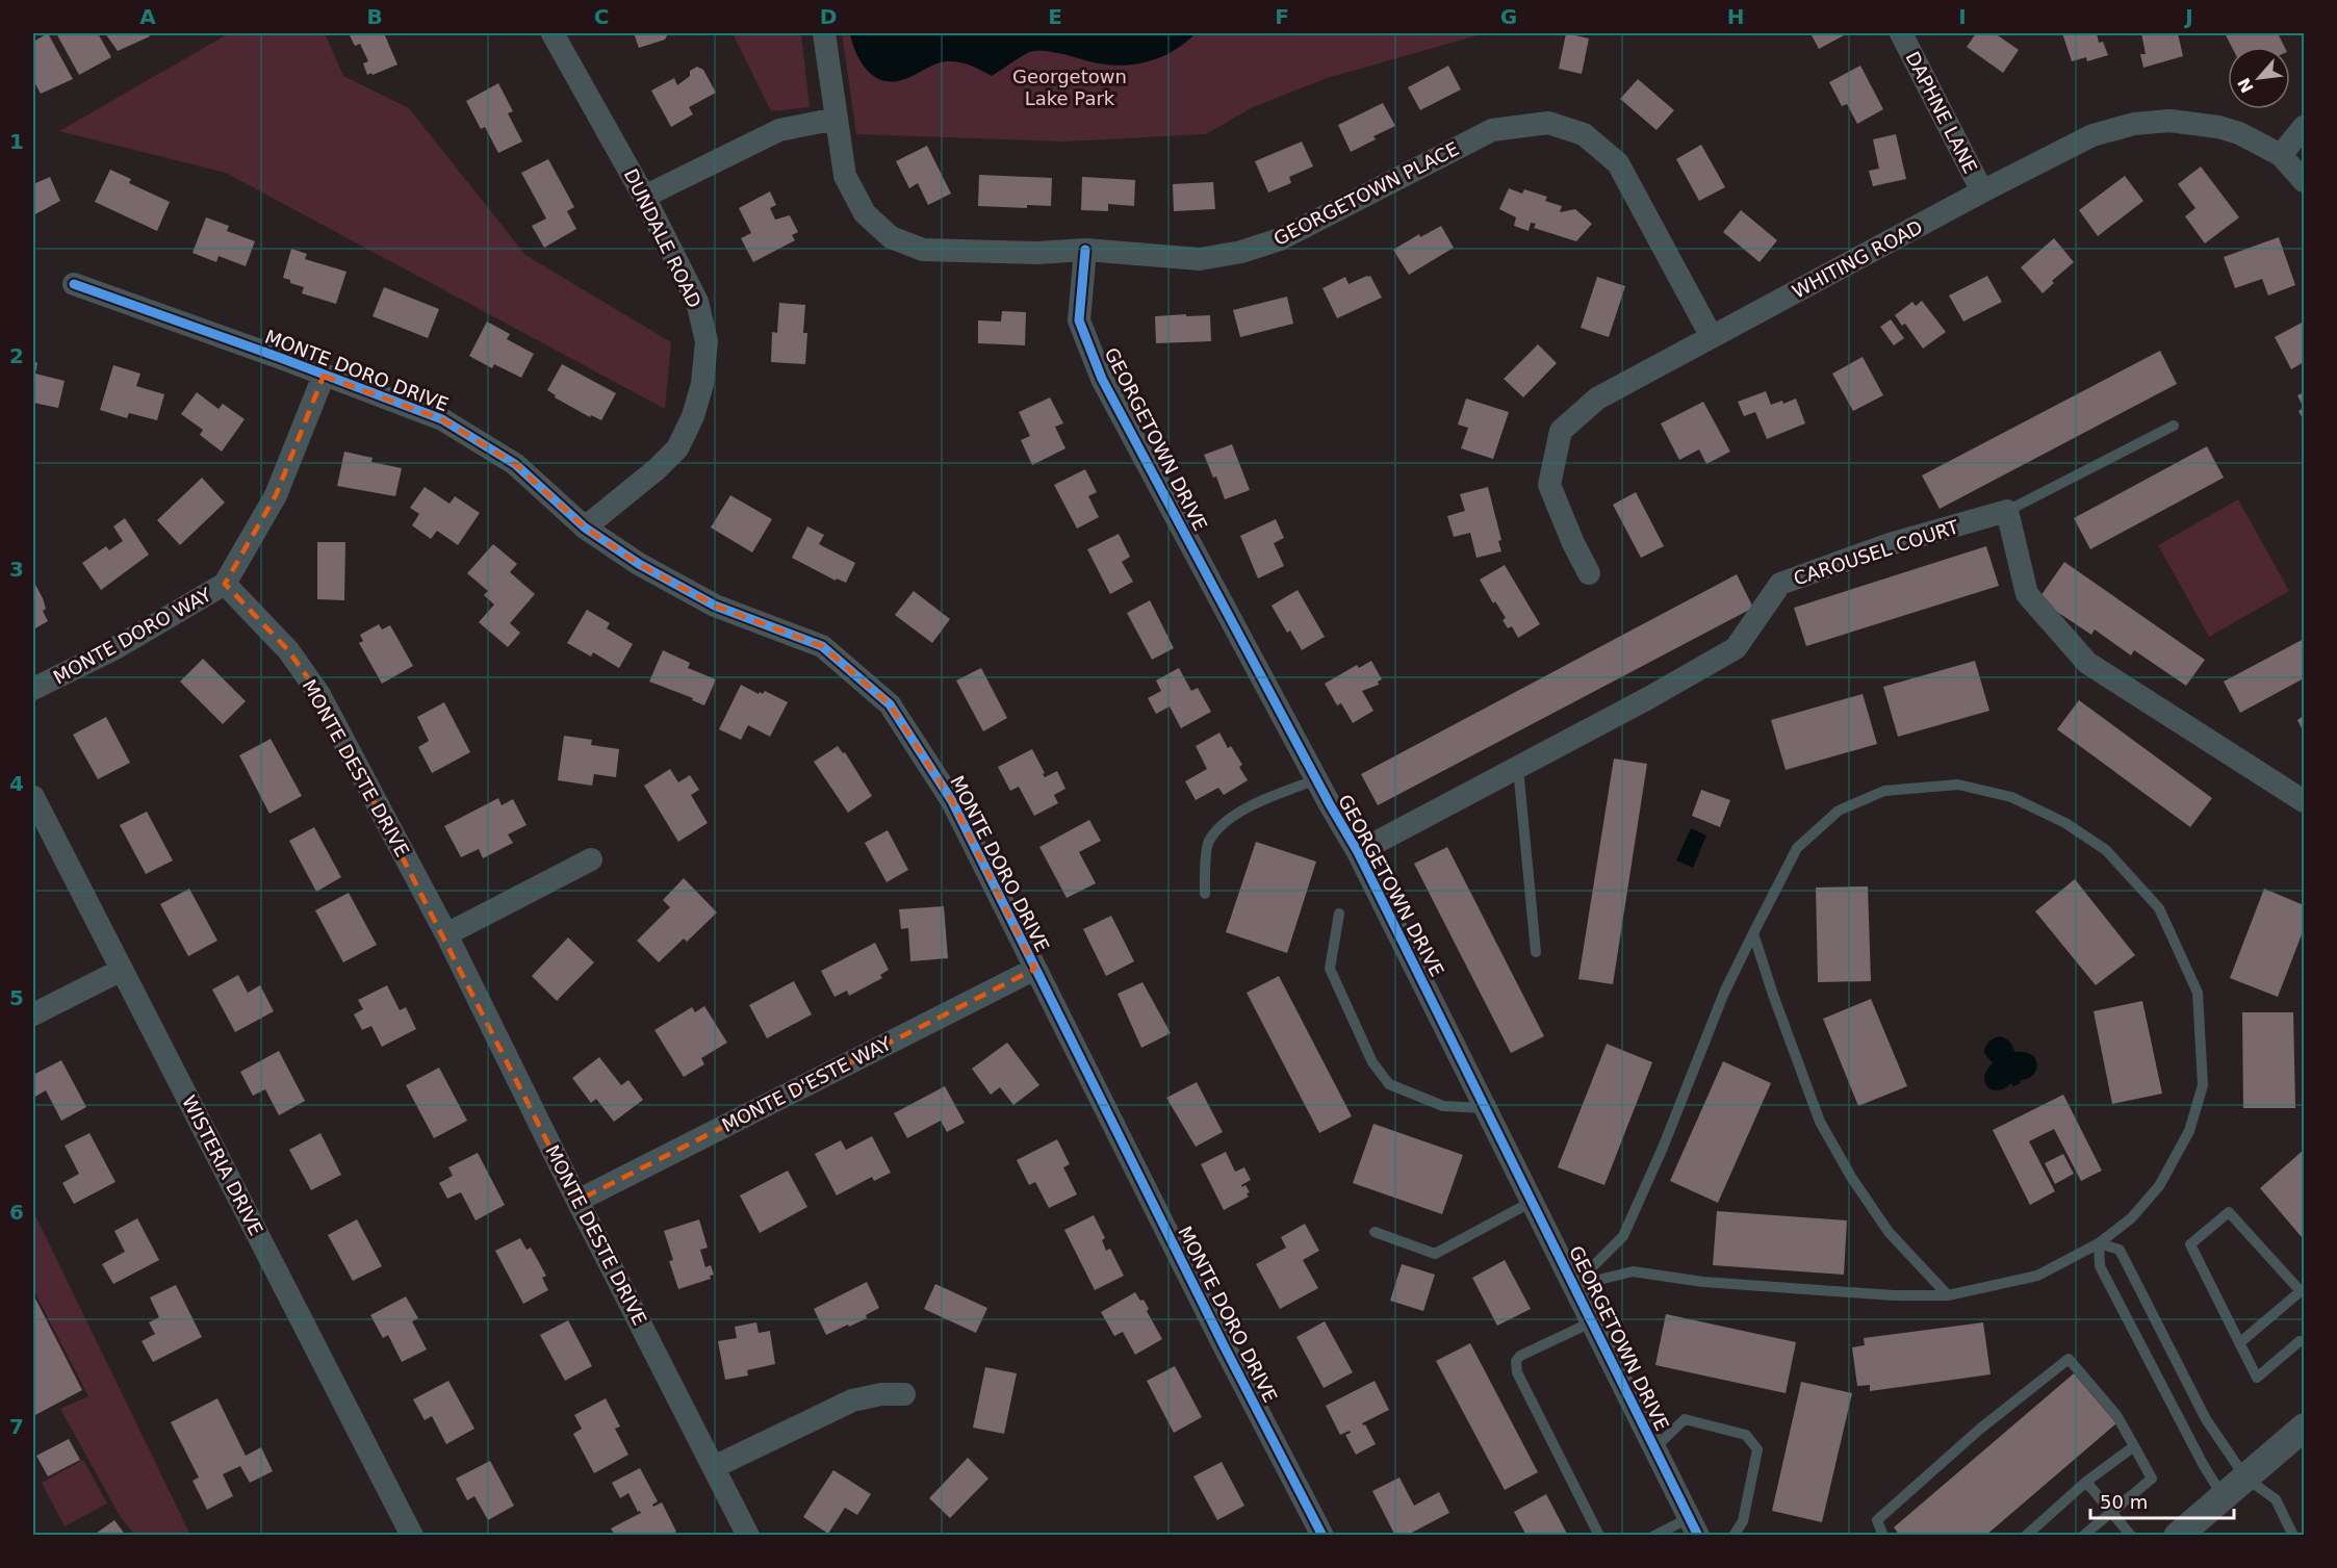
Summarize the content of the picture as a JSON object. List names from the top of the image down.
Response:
{
  "streets": {
    "street": [
      "DAPHNE LANE",
      "GEORGETOWN PLACE",
      "DUNDALE ROAD",
      "WHITING ROAD",
      "MONTE DORO DRIVE",
      "GEORGETOWN DRIVE",
      "CAROUSEL COURT",
      "MONTE DORO WAY",
      "MONTE DESTE DRIVE",
      "MONTE D'ESTE WAY",
      "WISTERIA DRIVE"
    ]
  },
  "crossings": [
    ["DAPHNE LANE", "WHITING ROAD"],
    ["GEORGETOWN PLACE", "WHITING ROAD"],
    ["GEORGETOWN PLACE", "GEORGETOWN DRIVE"],
    ["DUNDALE ROAD", "MONTE DORO DRIVE"],
    ["MONTE DORO DRIVE", "MONTE DORO WAY"],
    ["MONTE DORO DRIVE", "MONTE D'ESTE WAY"],
    ["GEORGETOWN DRIVE", "CAROUSEL COURT"],
    ["MONTE DORO WAY", "MONTE DESTE DRIVE"],
    ["MONTE DESTE DRIVE", "MONTE D'ESTE WAY"]
  ],
  "parks": ["Georgetown Lake Park"],
  "scale_bar": "50 m",
  "north": "bottom left",
  "grid": {
    "columns": [
      "A",
      "B",
      "C",
      "D",
      "E",
      "F",
      "G",
      "H",
      "I",
      "J"
    ],
    "rows": [
      "1",
      "2",
      "3",
      "4",
      "5",
      "6",
      "7"
    ]
  }
}
